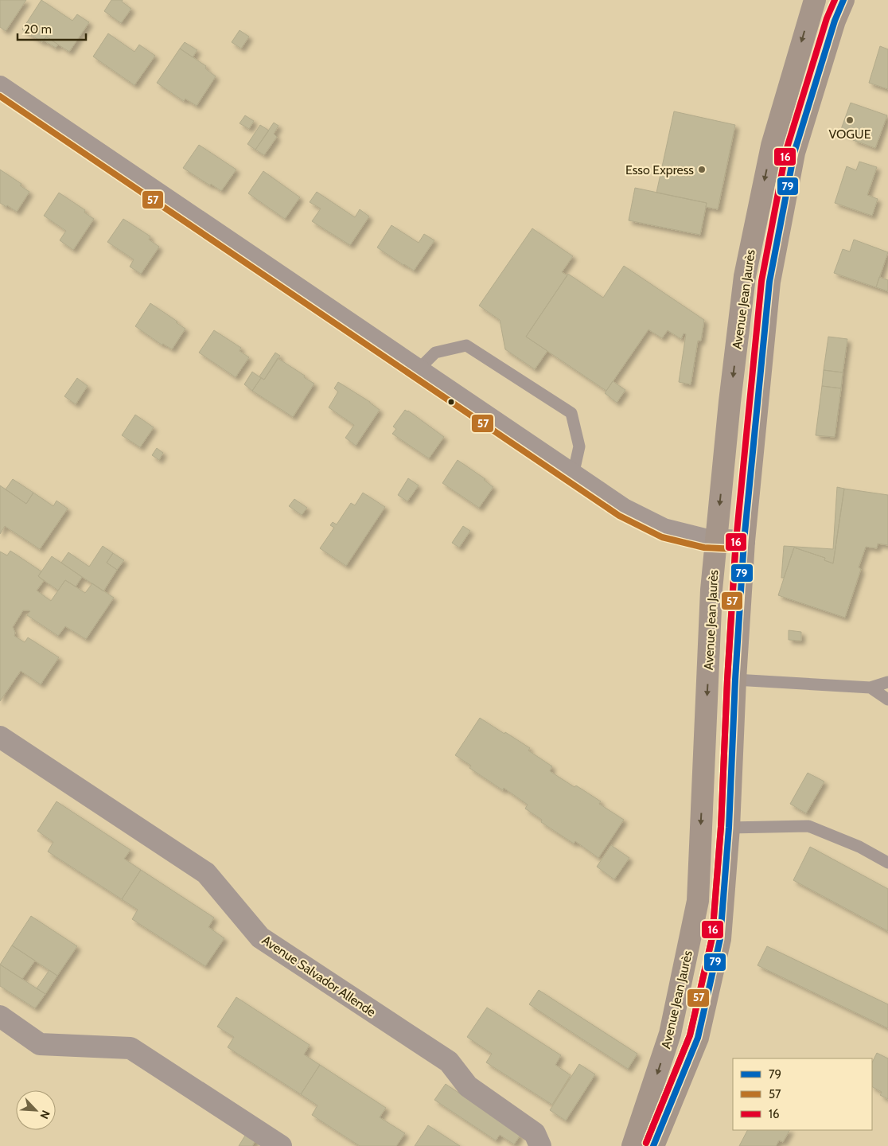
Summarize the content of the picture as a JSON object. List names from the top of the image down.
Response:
{
  "streets": {
    "main road": ["Avenue Jean Jaurès"],
    "street": ["Avenue Salvador Allende"]
  },
  "places": ["VOGUE", "Esso Express"],
  "lines": ["transit line 79", "transit line 16", "transit line 57"],
  "legend": ["79", "57", "16"],
  "scale_bar": "20 m",
  "north": "bottom right"
}
